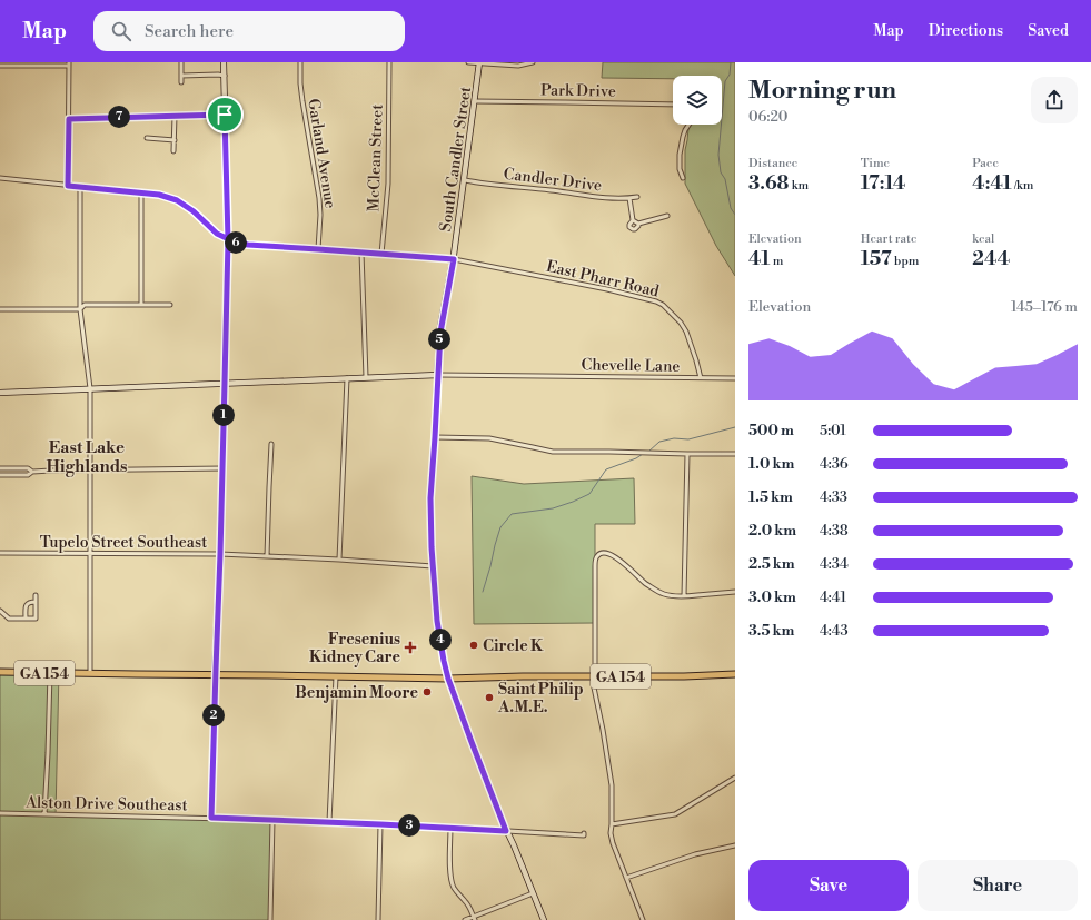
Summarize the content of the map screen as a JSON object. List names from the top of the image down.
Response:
{
  "streets": {
    "main road": ["GA 154"],
    "street": [
      "Park Drive",
      "Garland Avenue",
      "McClean Street",
      "South Candler Street",
      "Candler Drive",
      "East Pharr Road",
      "Chevelle Lane",
      "Tupelo Street Southeast",
      "Alston Drive Southeast"
    ]
  },
  "crossings": [
    ["Park Drive", "South Candler Street"],
    ["Garland Avenue", "East Pharr Road"],
    ["McClean Street", "East Pharr Road"],
    ["South Candler Street", "Candler Drive"],
    ["South Candler Street", "East Pharr Road"],
    ["South Candler Street", "Chevelle Lane"],
    ["South Candler Street", "Tupelo Street Southeast"],
    ["South Candler Street", "GA 154"],
    ["South Candler Street", "Alston Drive Southeast"],
    ["East Pharr Road", "Chevelle Lane"]
  ],
  "districts": ["East Lake Highlands"],
  "places": {
    "other": ["Circle K", "Benjamin Moore", "Saint Philip A.M.E."],
    "health": ["Fresenius Kidney Care"]
  },
  "page": {
    "header": "Map",
    "search": "Search here",
    "nav": ["Map", "Directions", "Saved"],
    "heading": ["Morning run", "06:20"],
    "pins": [
      "7",
      "6",
      "5",
      "1",
      "4",
      "2",
      "3"
    ],
    "stats": [
      ["Distance", "3.68 km"],
      ["Time", "17:14"],
      ["Pace", "4:41 /km"],
      ["Elevation", "41 m"],
      ["Heart rate", "157 bpm"],
      ["kcal", "244"]
    ],
    "chart": ["Elevation", "145–176 m"],
    "list": [
      {
        "name": "500 m",
        "note": "5:01"
      },
      {
        "name": "1.0 km",
        "note": "4:36"
      },
      {
        "name": "1.5 km",
        "note": "4:33"
      },
      {
        "name": "2.0 km",
        "note": "4:38"
      },
      {
        "name": "2.5 km",
        "note": "4:34"
      },
      {
        "name": "3.0 km",
        "note": "4:41"
      },
      {
        "name": "3.5 km",
        "note": "4:43"
      }
    ],
    "buttons": ["Save", "Share"]
  }
}
